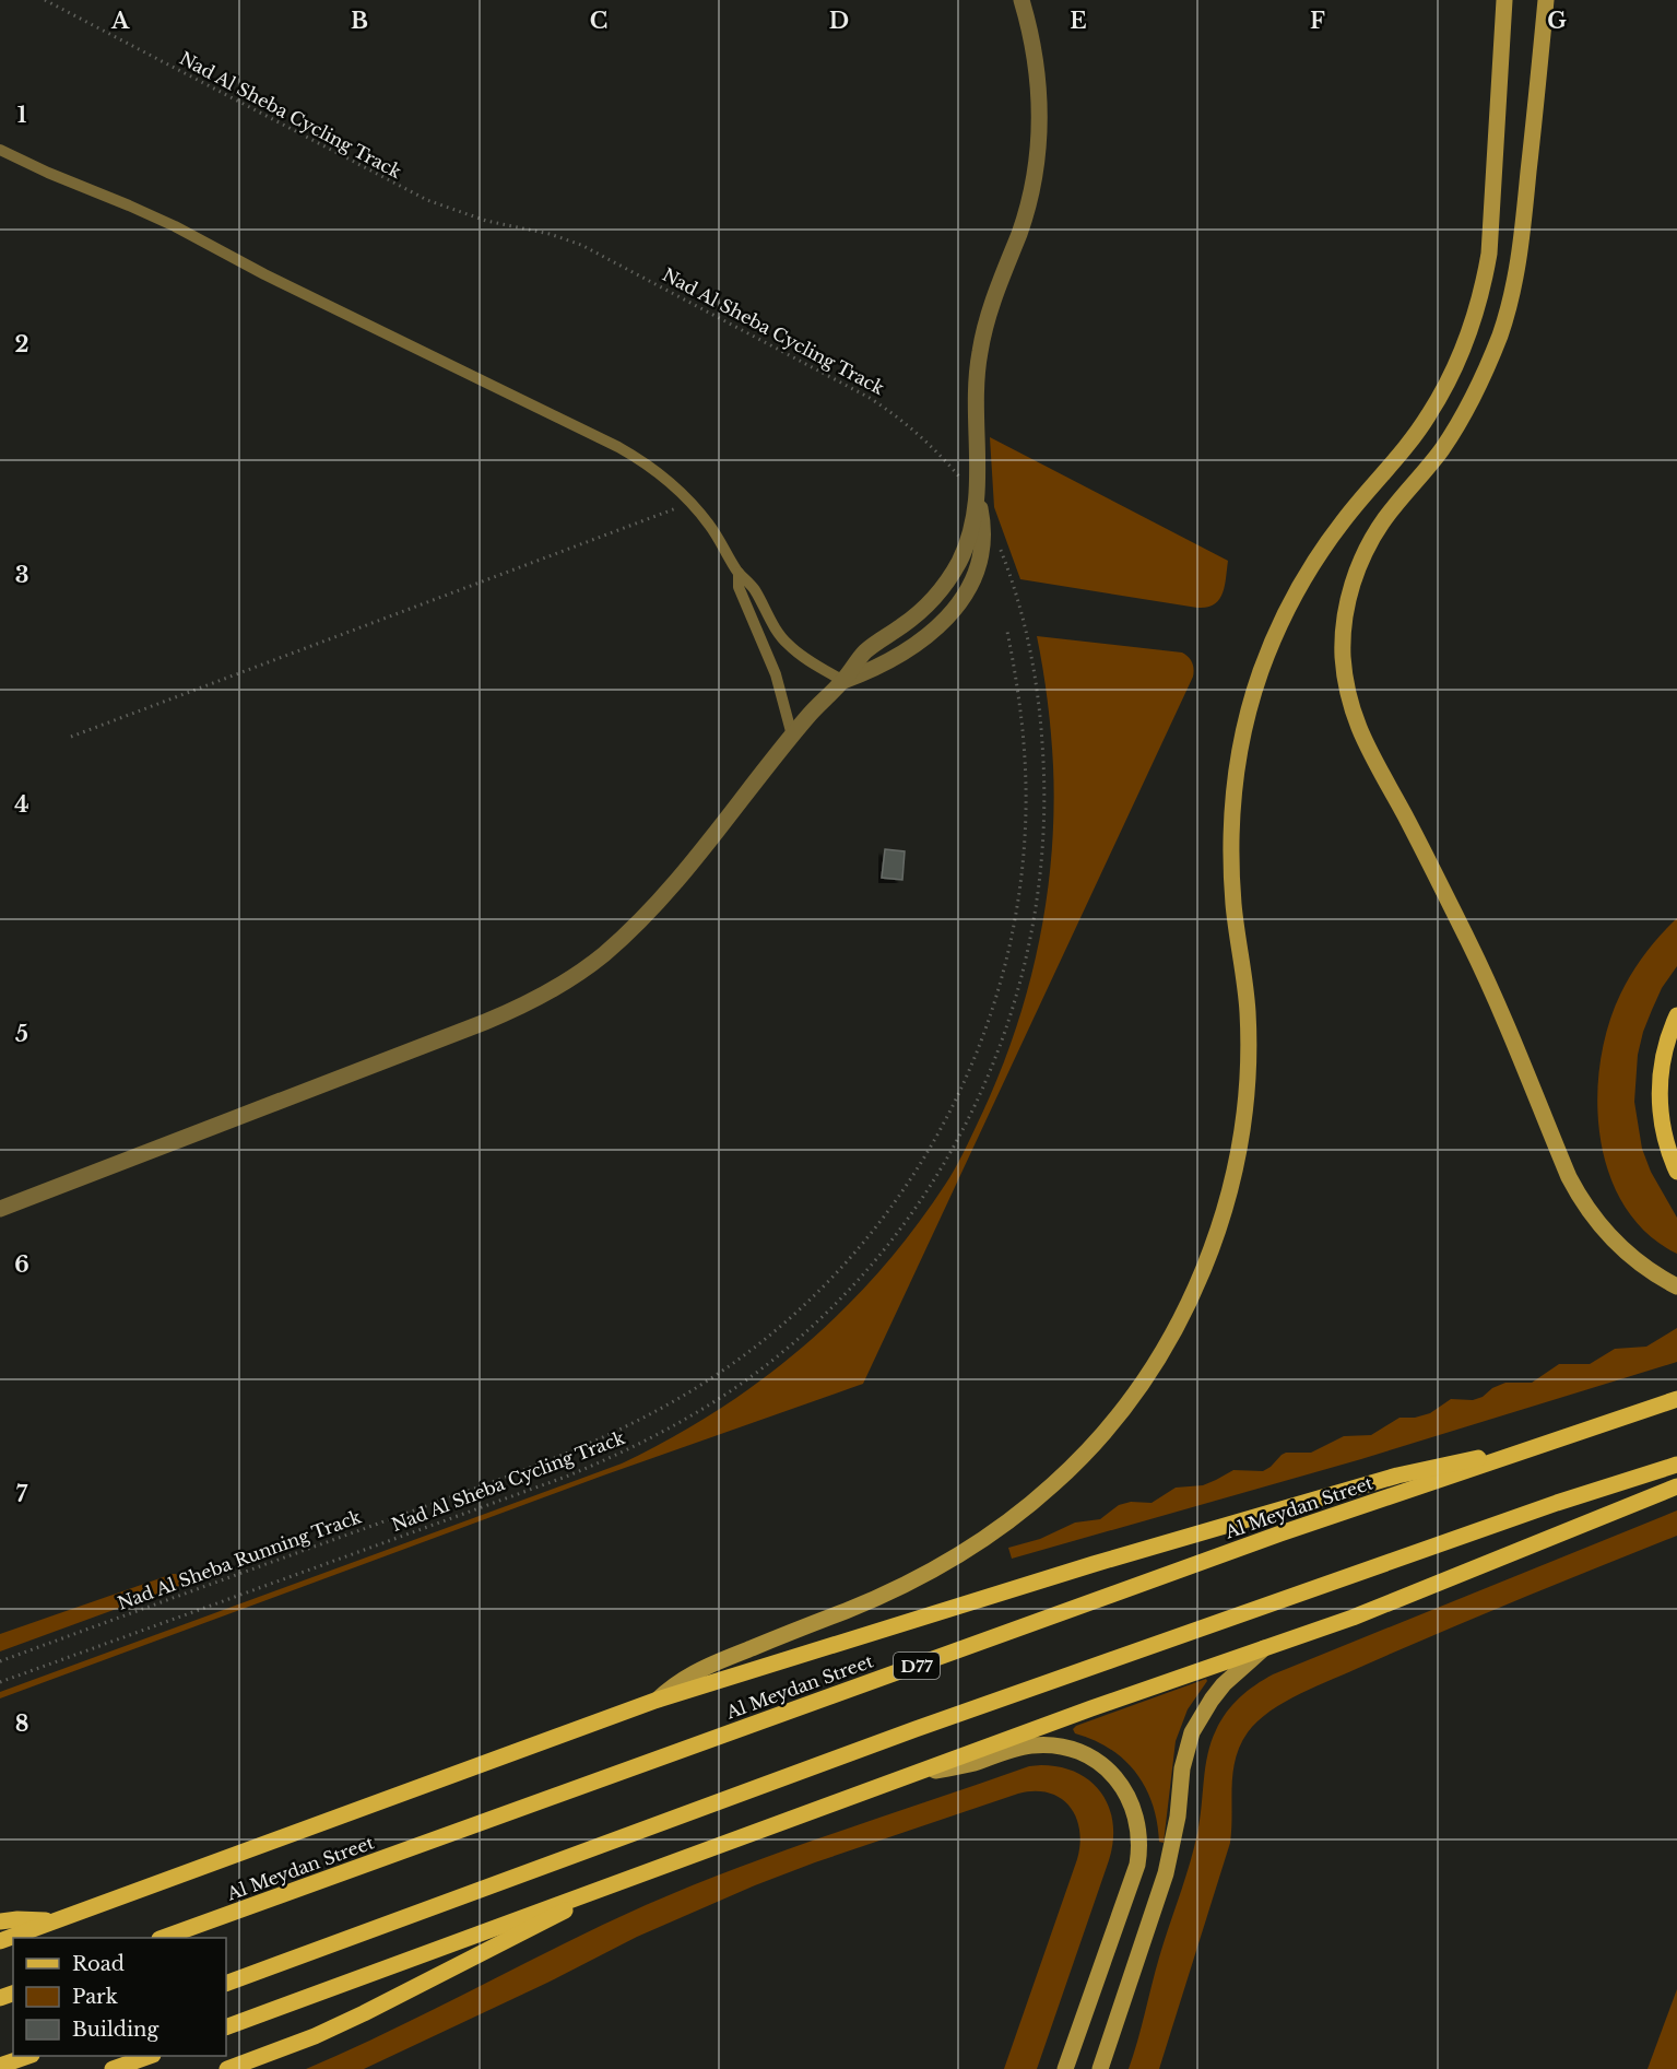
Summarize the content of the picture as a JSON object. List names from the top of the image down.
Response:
{
  "streets": {
    "main road": ["Al Meydan Street", "D77"],
    "path": ["Nad Al Sheba Cycling Track", "Nad Al Sheba Running Track"]
  },
  "legend": ["Road", "Park", "Building"],
  "grid": {
    "columns": [
      "A",
      "B",
      "C",
      "D",
      "E",
      "F",
      "G"
    ],
    "rows": [
      "1",
      "2",
      "3",
      "4",
      "5",
      "6",
      "7",
      "8"
    ]
  }
}
